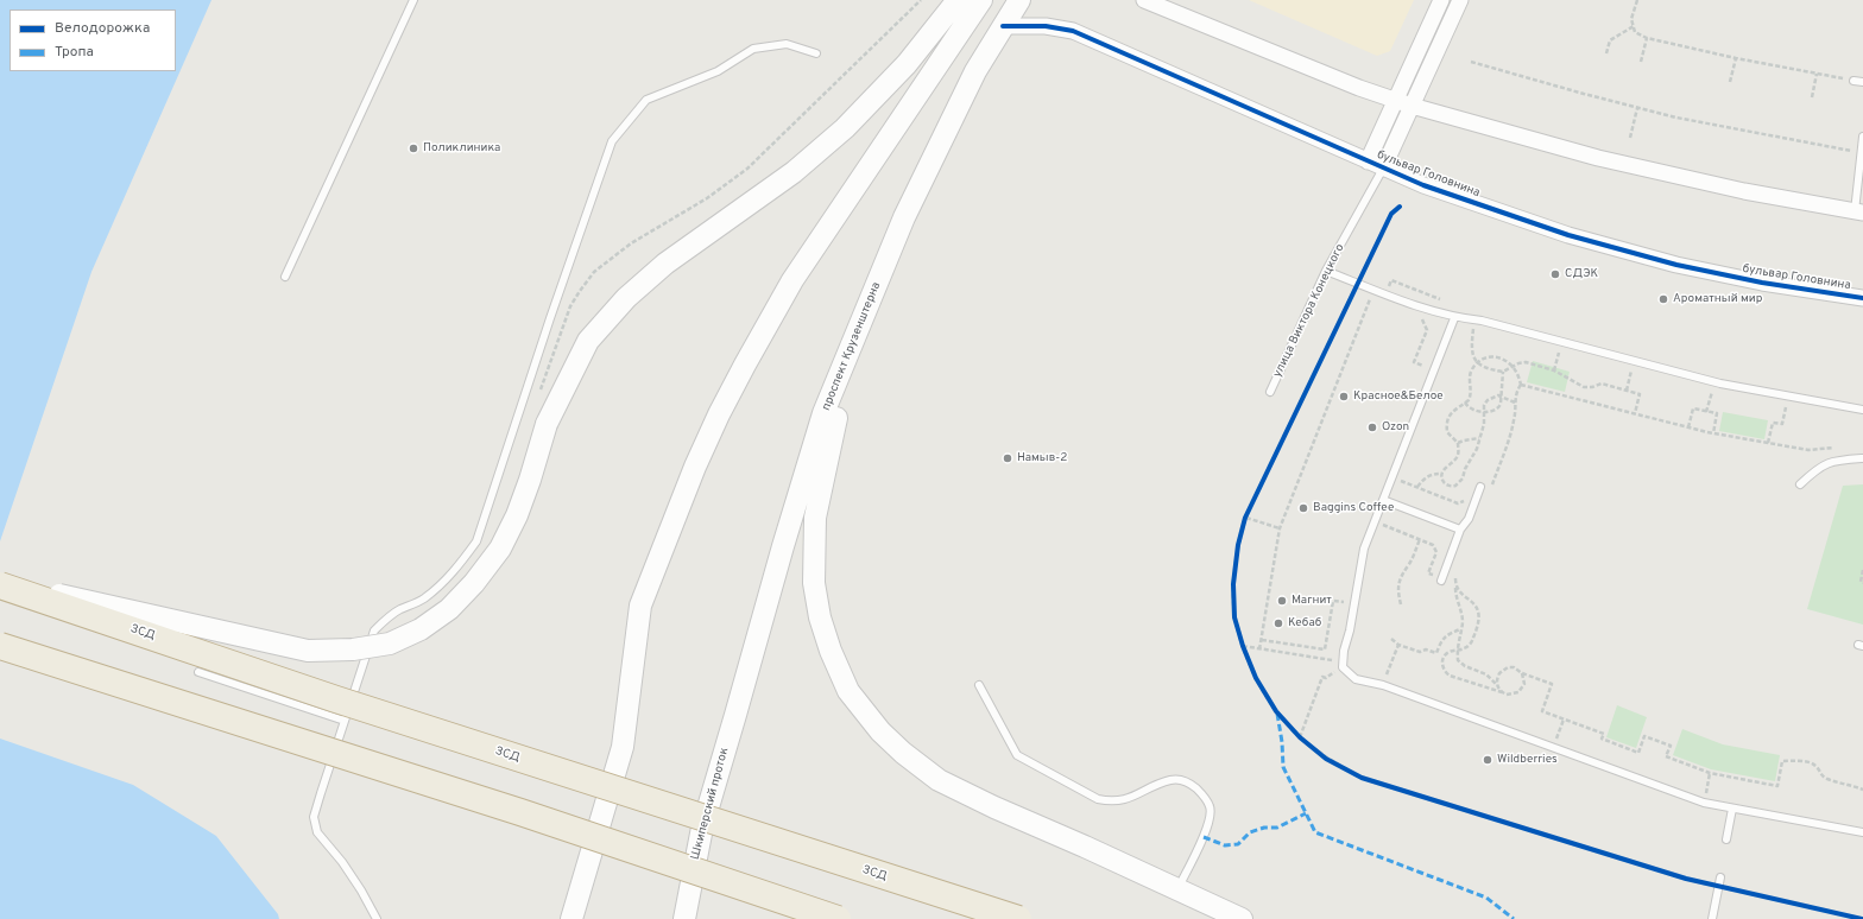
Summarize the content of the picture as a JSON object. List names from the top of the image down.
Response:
{
  "streets": {
    "highway": ["ЗСД"],
    "main road": ["проспект Крузенштерна", "Шкиперский проток"],
    "street": ["бульвар Головнина", "улица Виктора Конецкого"]
  },
  "crossings": [
    ["бульвар Головнина", "улица Виктора Конецкого"],
    ["бульвар Головнина", "проспект Крузенштерна"],
    ["проспект Крузенштерна", "Шкиперский проток"]
  ],
  "places": [
    "Поликлиника",
    "СДЭК",
    "Ароматный мир",
    "Красное&Белое",
    "Ozon",
    "Намыв-2",
    "Baggins Coffee",
    "Магнит",
    "Кебаб",
    "Wildberries"
  ],
  "legend": ["Велодорожка", "Тропа"]
}
